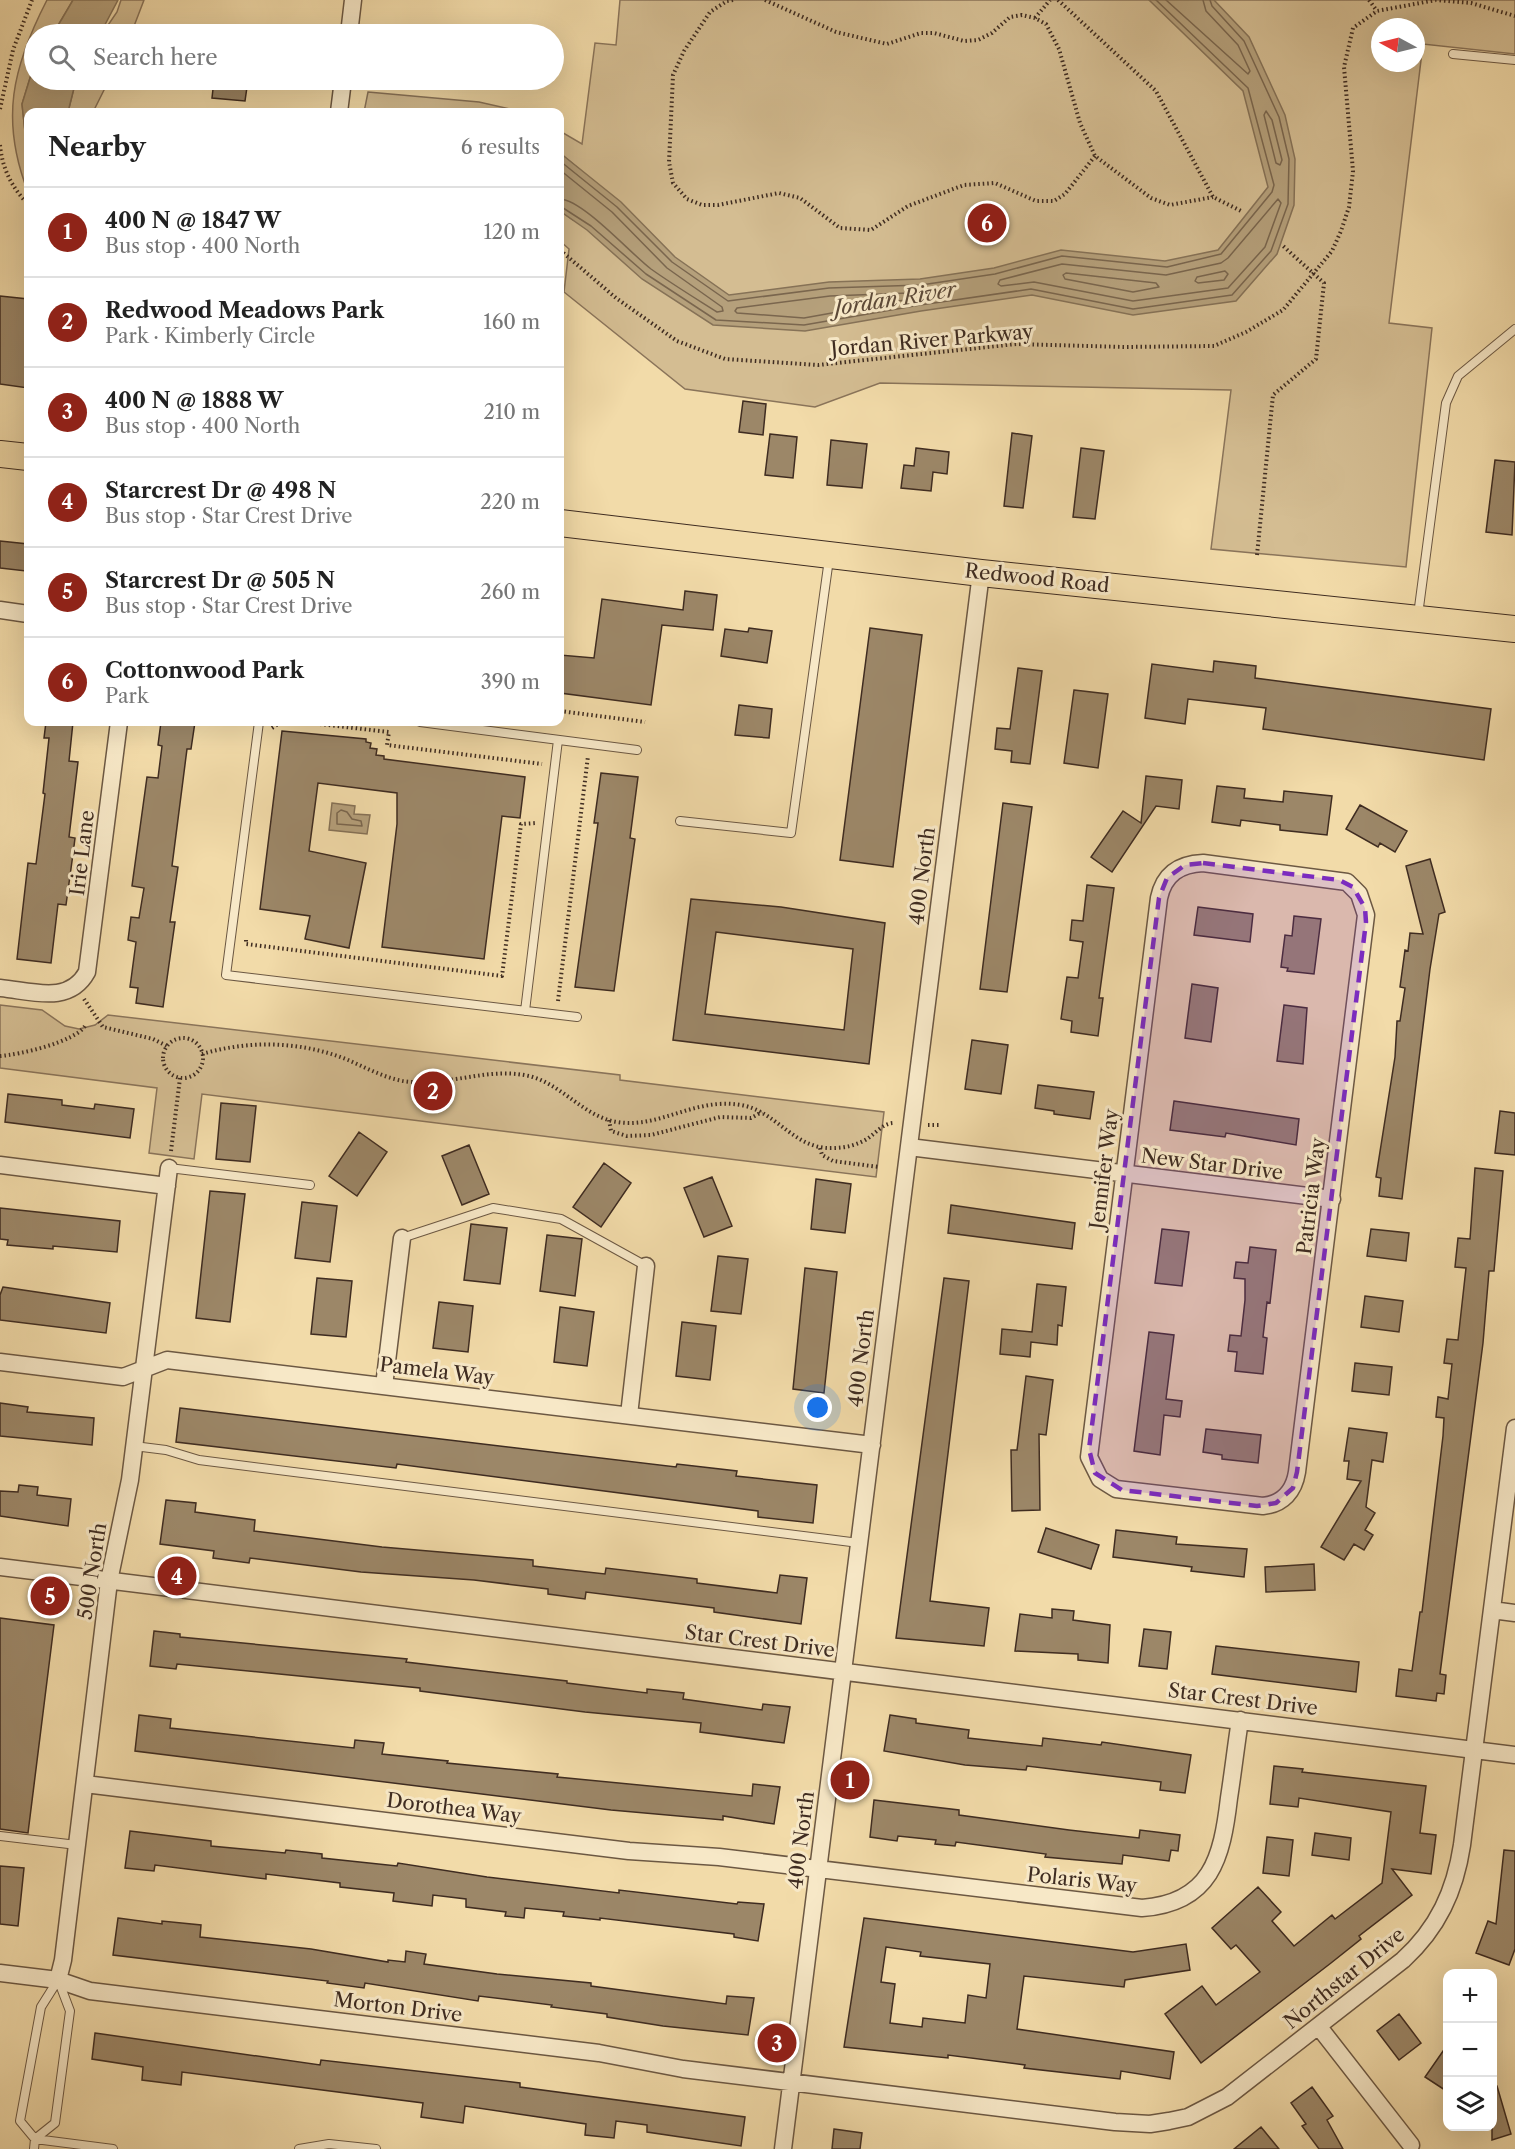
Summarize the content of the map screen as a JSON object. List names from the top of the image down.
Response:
{
  "streets": {
    "main road": ["Redwood Road"],
    "street": [
      "Irie Lane",
      "400 North",
      "New Star Drive",
      "Jennifer Way",
      "Patricia Way",
      "Pamela Way",
      "500 North",
      "Star Crest Drive",
      "Dorothea Way",
      "Polaris Way",
      "Northstar Drive",
      "Morton Drive"
    ],
    "path": ["Jordan River Parkway"]
  },
  "crossings": [
    ["Redwood Road", "400 North"],
    ["400 North", "New Star Drive"],
    ["400 North", "Pamela Way"],
    ["400 North", "Star Crest Drive"],
    ["400 North", "Dorothea Way"],
    ["400 North", "Polaris Way"],
    ["400 North", "Northstar Drive"],
    ["400 North", "Morton Drive"],
    ["New Star Drive", "Jennifer Way"],
    ["New Star Drive", "Patricia Way"],
    ["Jennifer Way", "Patricia Way"],
    ["Pamela Way", "500 North"],
    ["500 North", "Star Crest Drive"],
    ["500 North", "Dorothea Way"],
    ["500 North", "Morton Drive"],
    ["Star Crest Drive", "Polaris Way"],
    ["Star Crest Drive", "Northstar Drive"],
    ["Dorothea Way", "Polaris Way"],
    ["Northstar Drive", "Morton Drive"]
  ],
  "water": ["Jordan River"],
  "north": "left",
  "page": {
    "search": "Search here",
    "heading": ["Nearby", "6 results"],
    "list": [
      {
        "mark": "1",
        "name": "400 N @ 1847 W",
        "note": "Bus stop · 400 North",
        "value": "120 m"
      },
      {
        "mark": "2",
        "name": "Redwood Meadows Park",
        "note": "Park · Kimberly Circle",
        "value": "160 m"
      },
      {
        "mark": "3",
        "name": "400 N @ 1888 W",
        "note": "Bus stop · 400 North",
        "value": "210 m"
      },
      {
        "mark": "4",
        "name": "Starcrest Dr @ 498 N",
        "note": "Bus stop · Star Crest Drive",
        "value": "220 m"
      },
      {
        "mark": "5",
        "name": "Starcrest Dr @ 505 N",
        "note": "Bus stop · Star Crest Drive",
        "value": "260 m"
      },
      {
        "mark": "6",
        "name": "Cottonwood Park",
        "note": "Park",
        "value": "390 m"
      }
    ],
    "pins": [
      "6",
      "2",
      "4",
      "5",
      "1",
      "3"
    ],
    "map_buttons": ["+", "−"]
  }
}
